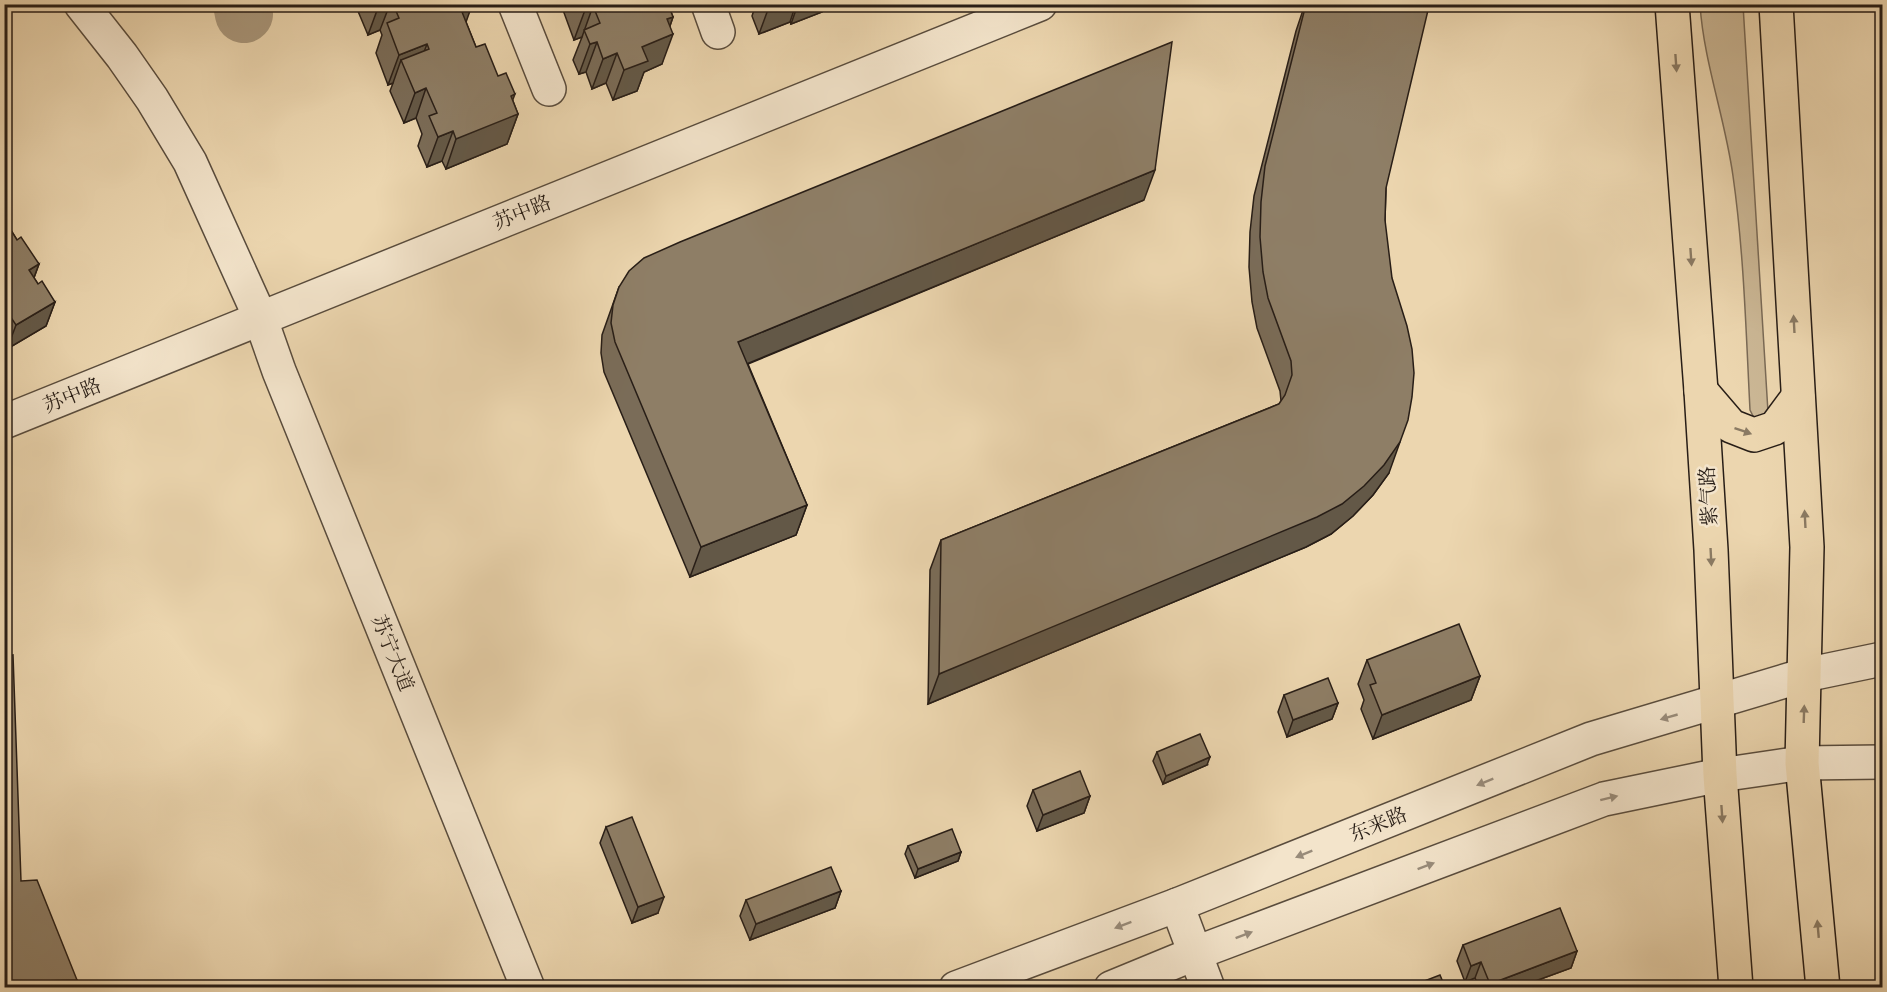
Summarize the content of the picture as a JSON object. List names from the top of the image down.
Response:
{
  "streets": {
    "main road": ["紫气路"],
    "street": ["苏中路", "苏宁大道", "东来路"]
  },
  "crossings": [
    ["苏中路", "苏宁大道"],
    ["紫气路", "东来路"]
  ]
}
